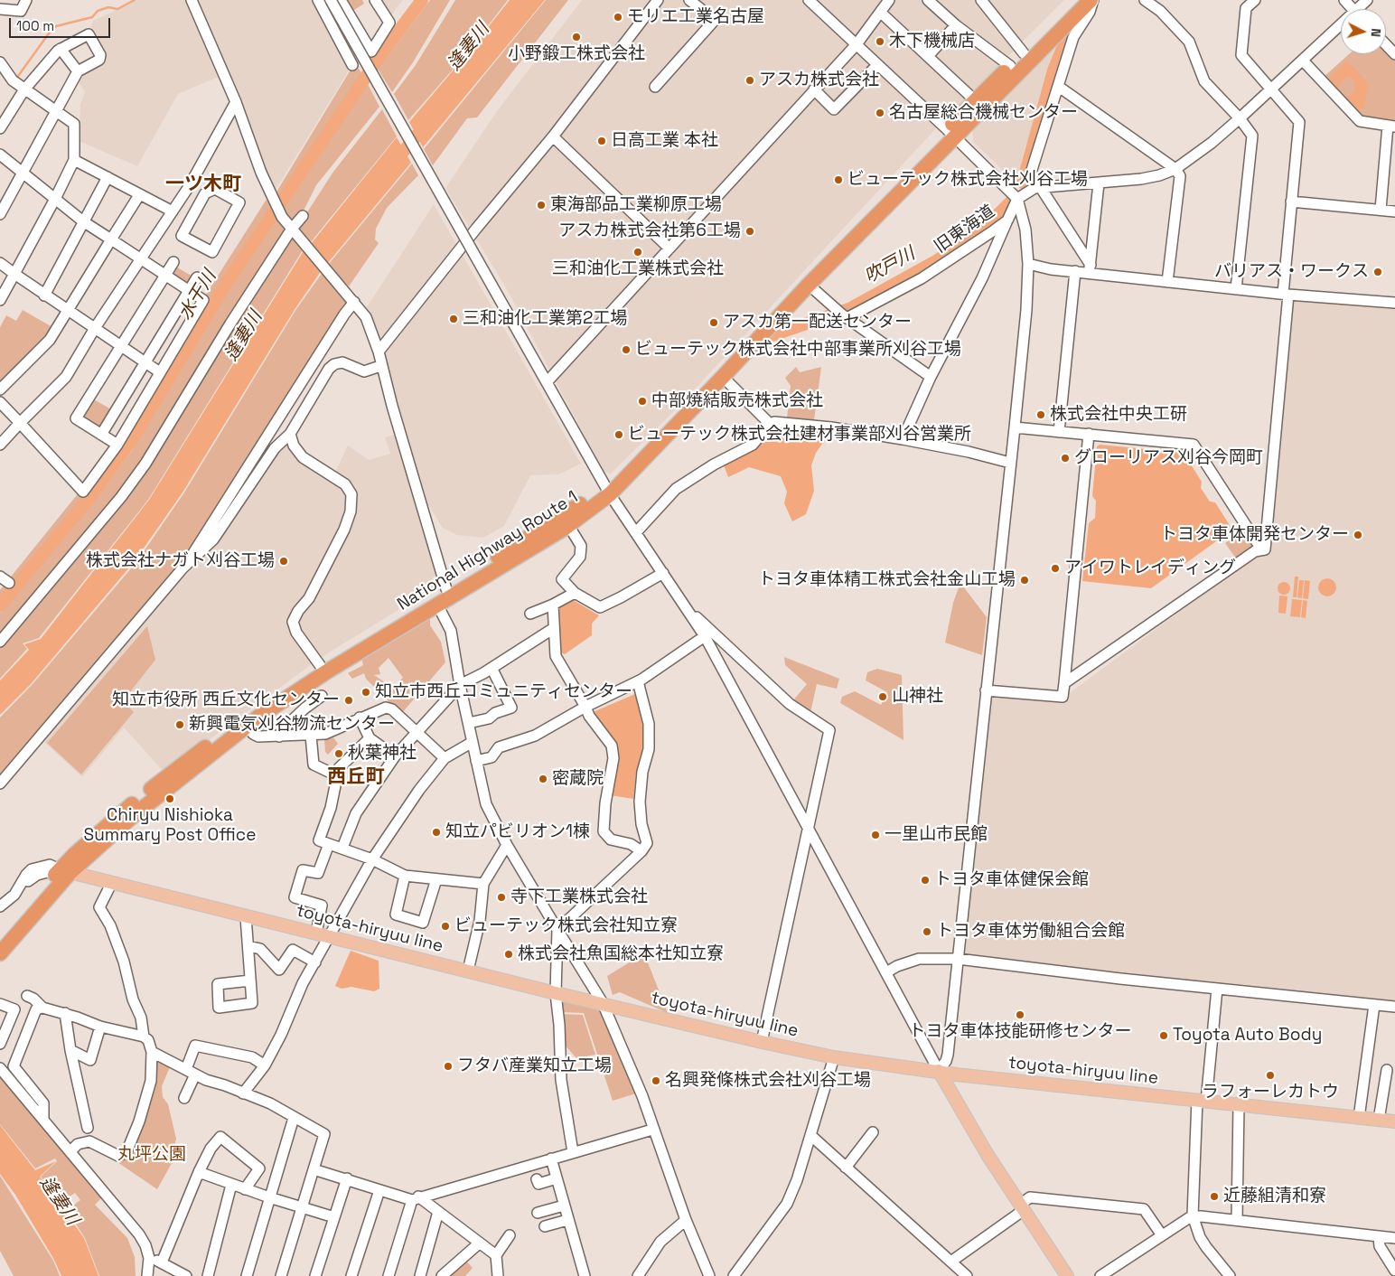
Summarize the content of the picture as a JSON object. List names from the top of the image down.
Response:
{
  "streets": {
    "highway": ["National Highway Route 1"],
    "main road": ["toyota-hiryuu line"],
    "street": ["旧東海道"]
  },
  "crossings": [
    ["National Highway Route 1", "toyota-hiryuu line"]
  ],
  "districts": ["一ツ木町", "西丘町"],
  "water": ["逢妻川", "吹戸川", "水干川"],
  "parks": ["丸坪公園"],
  "places": [
    "モリエ工業名古屋",
    "小野鍛工株式会社",
    "木下機械店",
    "アスカ株式会社",
    "名古屋総合機械センター",
    "日高工業 本社",
    "ビューテック株式会社刈谷工場",
    "東海部品工業柳原工場",
    "アスカ株式会社第6工場",
    "三和油化工業株式会社",
    "バリアス・ワークス",
    "三和油化工業第2工場",
    "アスカ第一配送センター",
    "ビューテック株式会社中部事業所刈谷工場",
    "中部焼結販売株式会社",
    "株式会社中央工研",
    "ビューテック株式会社建材事業部刈谷営業所",
    "グローリアス刈谷今岡町",
    "トヨタ車体開発センター",
    "株式会社ナガト刈谷工場",
    "アイワトレイディング",
    "トヨタ車体精工株式会社金山工場",
    "知立市西丘コミュニティセンター",
    "山神社",
    "知立市役所 西丘文化センター",
    "新興電気刈谷物流センター",
    "秋葉神社",
    "密蔵院",
    "Chiryu Nishioka Summary Post Office",
    "知立パビリオン1棟",
    "一里山市民館",
    "トヨタ車体健保会館",
    "寺下工業株式会社",
    "ビューテック株式会社知立寮",
    "トヨタ車体労働組合会館",
    "株式会社魚国総本社知立寮",
    "トヨタ車体技能研修センター",
    "Toyota Auto Body",
    "フタバ産業知立工場",
    "ラフォーレカトウ",
    "名興発條株式会社刈谷工場",
    "近藤組清和寮"
  ],
  "scale_bar": "100 m",
  "north": "right"
}
